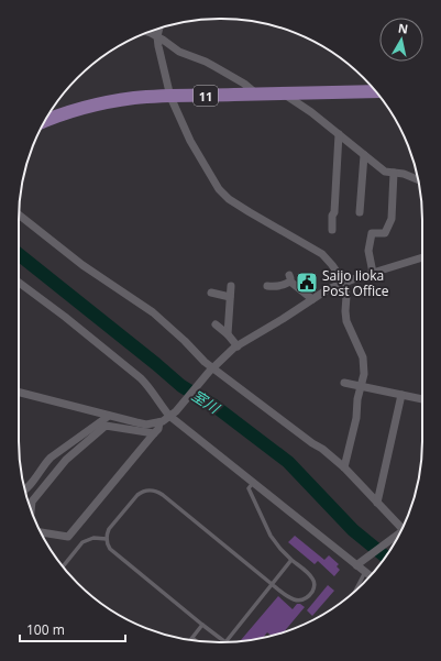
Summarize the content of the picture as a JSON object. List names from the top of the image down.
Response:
{
  "streets": {
    "highway": ["11"]
  },
  "water": ["室川"],
  "places": {
    "public building": ["Saijo Iioka Post Office"]
  },
  "scale_bar": "100 m",
  "north": "top"
}
